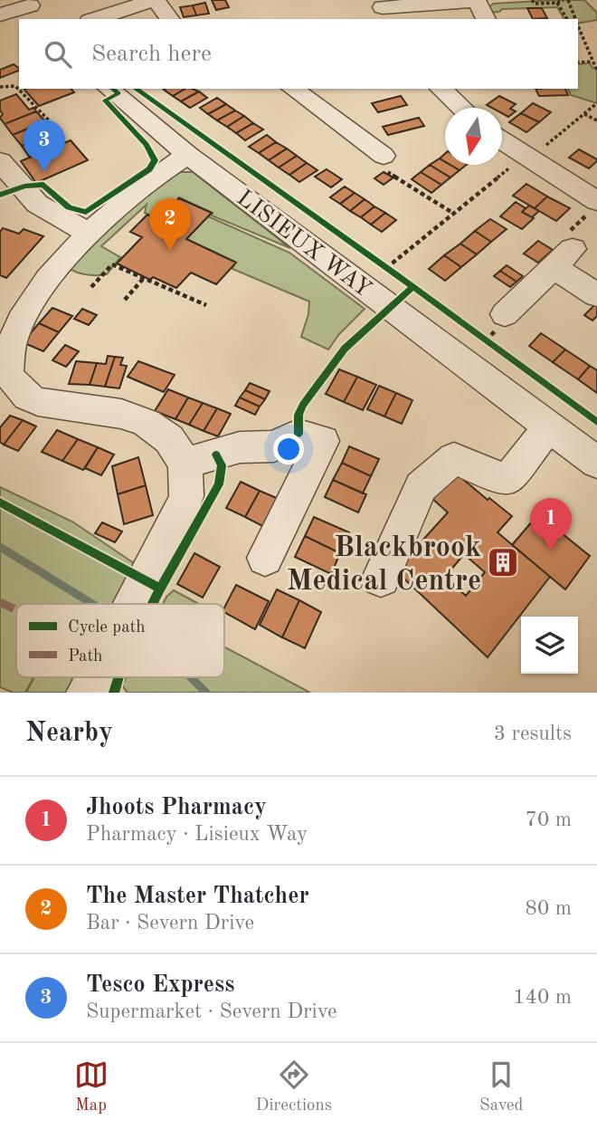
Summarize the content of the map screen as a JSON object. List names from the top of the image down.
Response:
{
  "streets": {
    "street": ["LISIEUX WAY"]
  },
  "places": {
    "building": ["Blackbrook Medical Centre"]
  },
  "legend": ["Cycle path", "Path"],
  "north": "bottom",
  "page": {
    "search": "Search here",
    "pins": ["3", "2", "1"],
    "heading": ["Nearby", "3 results"],
    "list": [
      {
        "mark": "1",
        "name": "Jhoots Pharmacy",
        "note": "Pharmacy · Lisieux Way",
        "value": "70 m"
      },
      {
        "mark": "2",
        "name": "The Master Thatcher",
        "note": "Bar · Severn Drive",
        "value": "80 m"
      },
      {
        "mark": "3",
        "name": "Tesco Express",
        "note": "Supermarket · Severn Drive",
        "value": "140 m"
      }
    ],
    "nav": ["Map", "Directions", "Saved"]
  }
}
